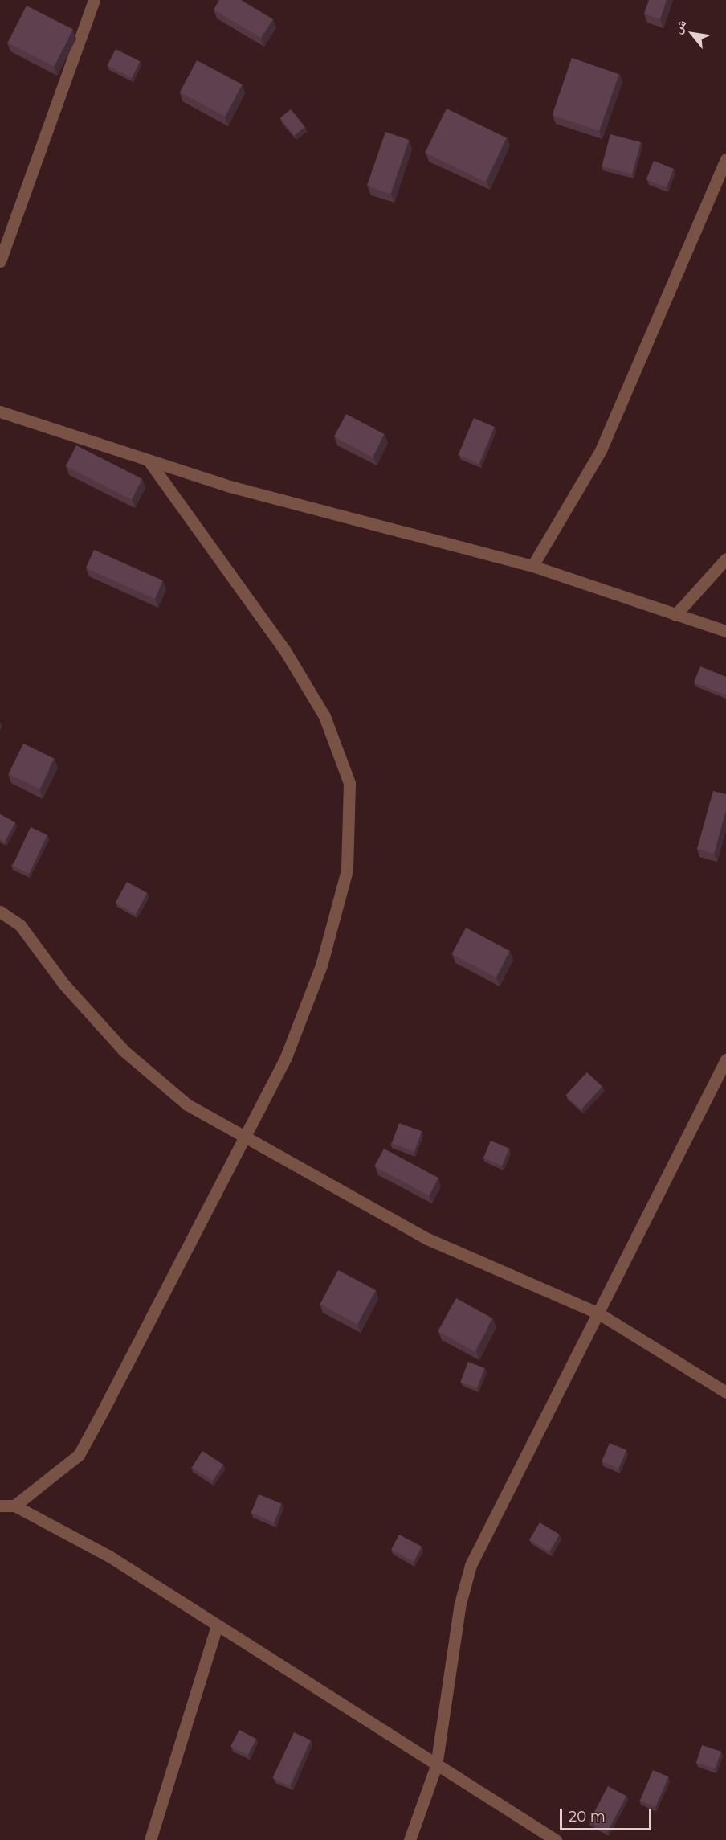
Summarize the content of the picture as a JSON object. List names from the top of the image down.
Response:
{
  "scale_bar": "20 m",
  "north": "top left"
}
